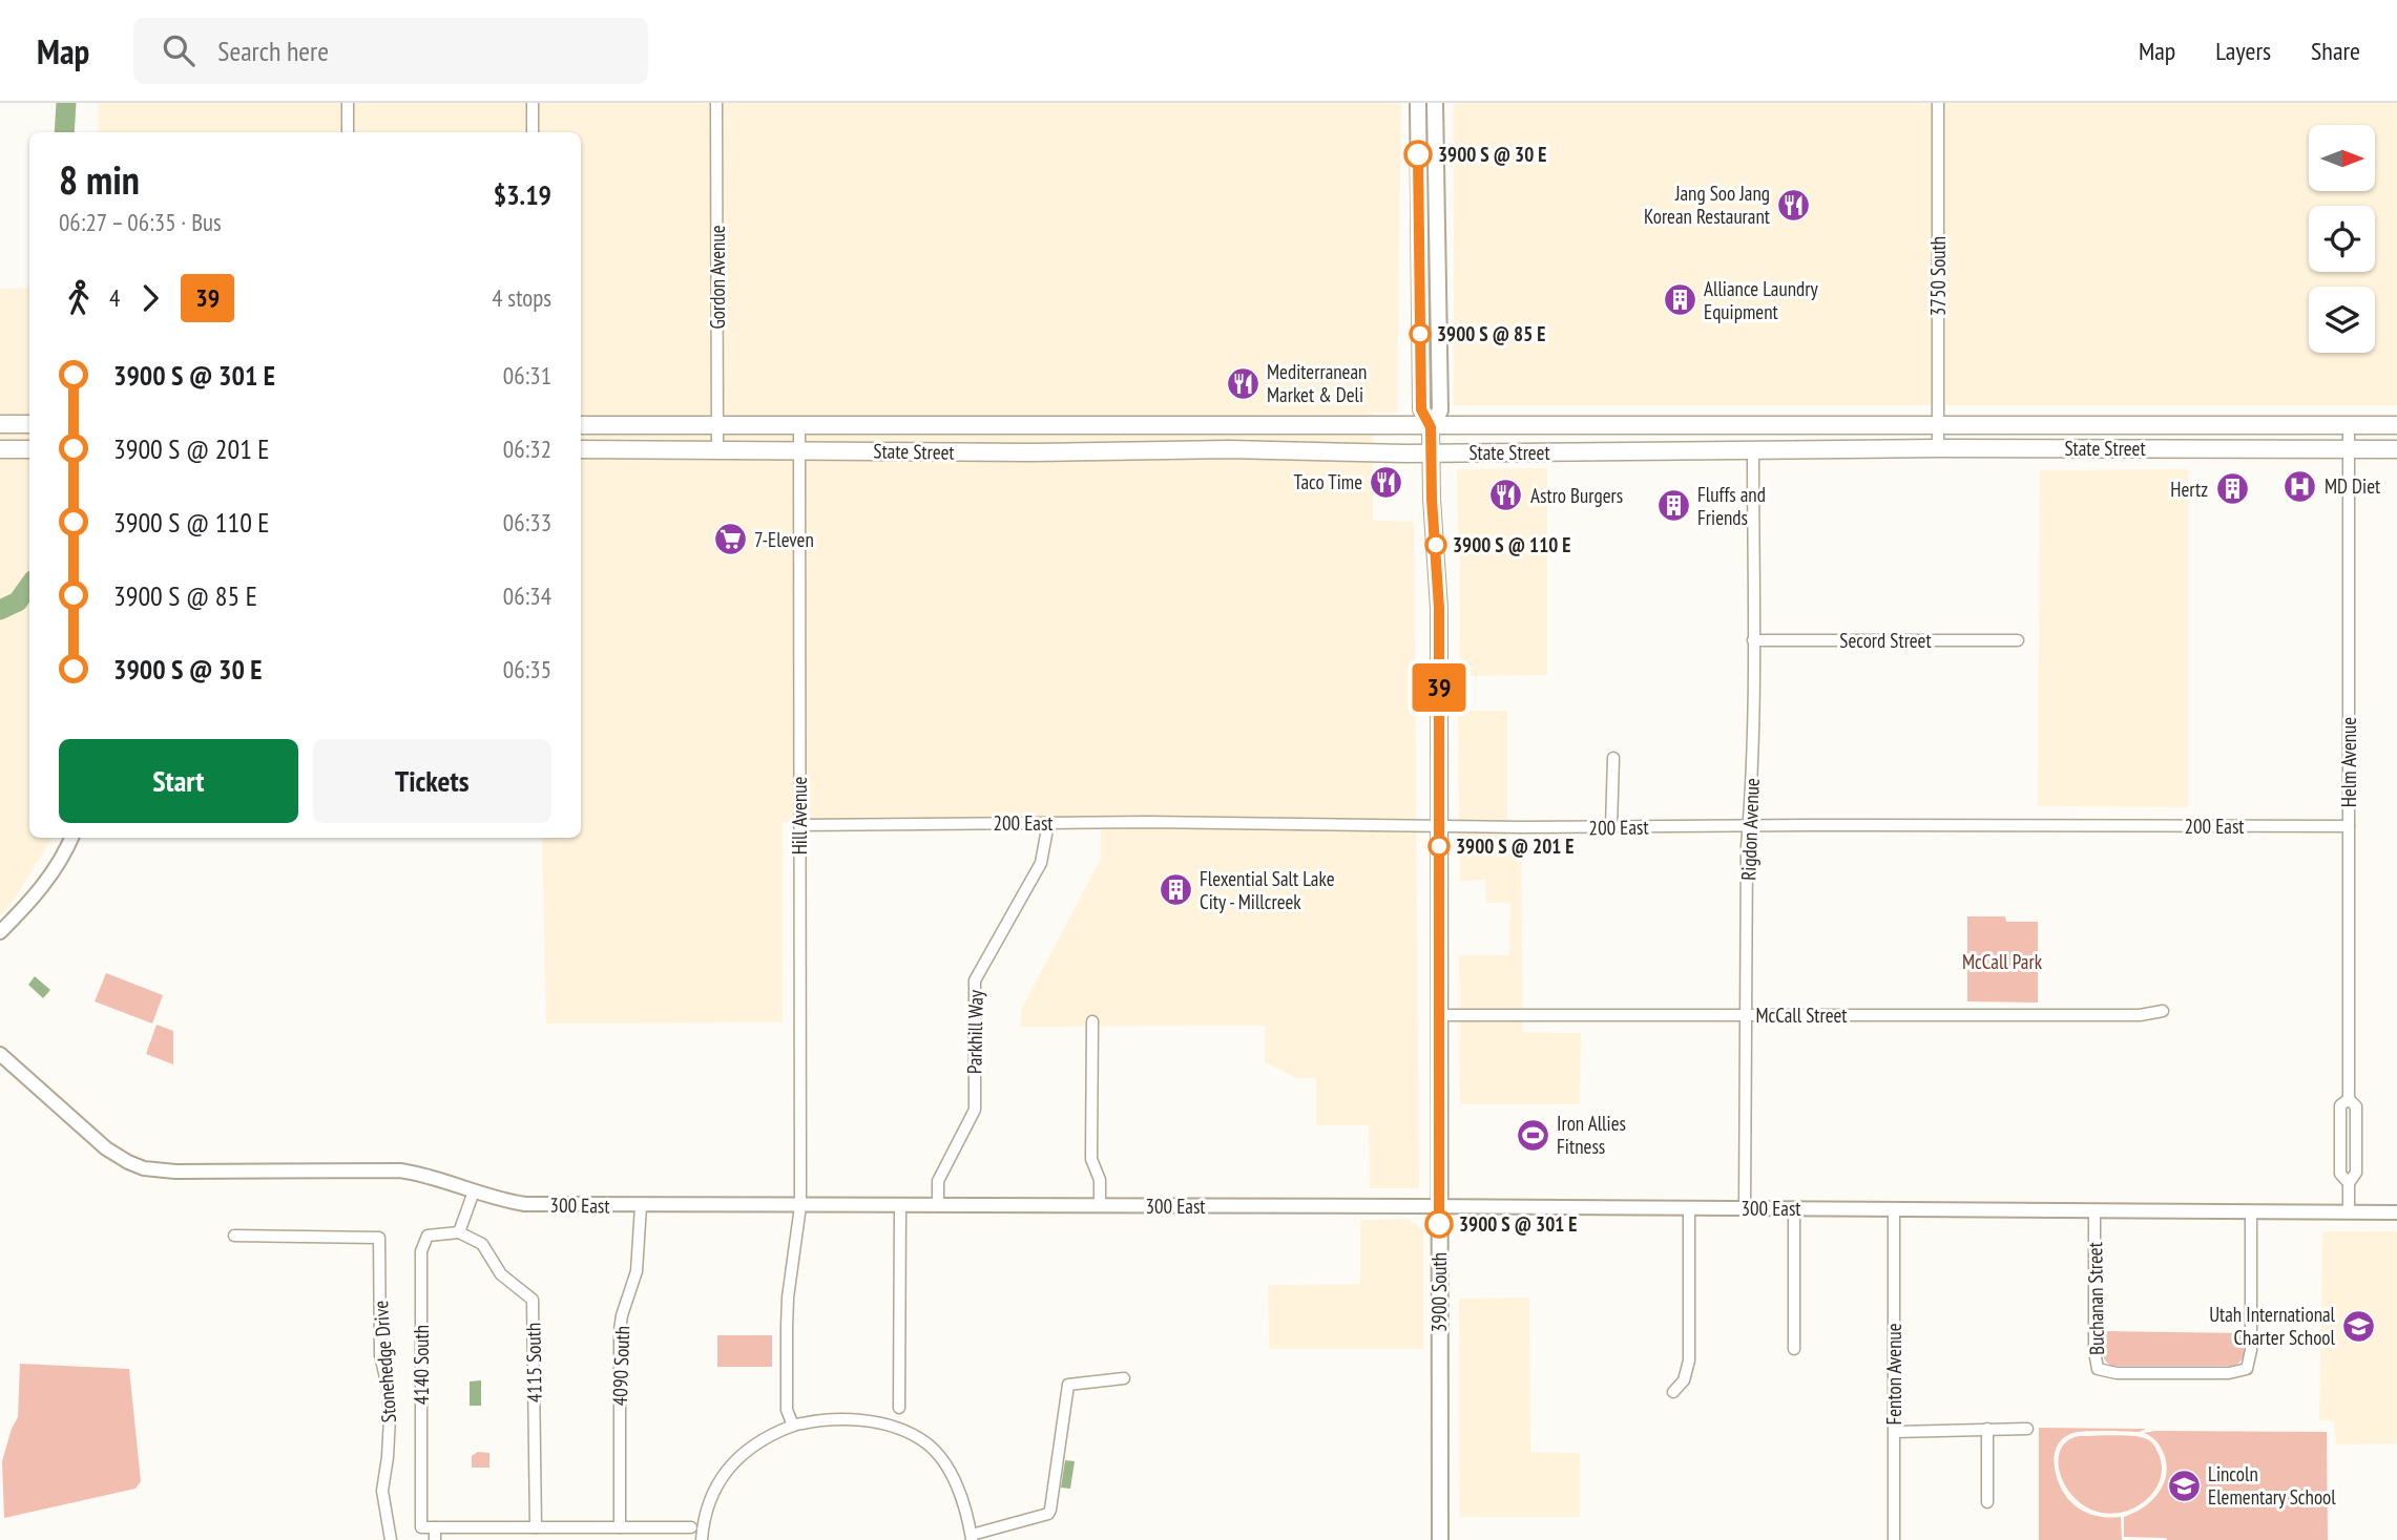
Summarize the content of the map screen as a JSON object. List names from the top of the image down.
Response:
{
  "streets": {
    "main road": ["State Street", "3900 South"],
    "street": [
      "3750 South",
      "Gordon Avenue",
      "Secord Street",
      "Helm Avenue",
      "Hill Avenue",
      "200 East",
      "Rigdon Avenue",
      "McCall Street",
      "Parkhill Way",
      "300 East",
      "Buchanan Street",
      "Stonehedge Drive",
      "4115 South",
      "4140 South",
      "4090 South",
      "Fenton Avenue"
    ]
  },
  "crossings": [
    ["3750 South", "State Street"],
    ["Gordon Avenue", "State Street"],
    ["State Street", "Helm Avenue"],
    ["State Street", "Hill Avenue"],
    ["State Street", "Rigdon Avenue"],
    ["State Street", "3900 South"],
    ["Secord Street", "Rigdon Avenue"],
    ["Helm Avenue", "200 East"],
    ["Helm Avenue", "300 East"],
    ["Hill Avenue", "200 East"],
    ["Hill Avenue", "300 East"],
    ["200 East", "Rigdon Avenue"],
    ["200 East", "Parkhill Way"],
    ["200 East", "3900 South"],
    ["Rigdon Avenue", "McCall Street"],
    ["Rigdon Avenue", "300 East"],
    ["McCall Street", "3900 South"],
    ["Parkhill Way", "300 East"],
    ["300 East", "3900 South"],
    ["300 East", "Buchanan Street"],
    ["300 East", "4090 South"],
    ["300 East", "Fenton Avenue"],
    ["4115 South", "4140 South"]
  ],
  "parks": ["McCall Park"],
  "places": {
    "other": [
      "3900 S @ 30 E",
      "3900 S @ 85 E",
      "3900 S @ 110 E",
      "3900 S @ 201 E",
      "3900 S @ 301 E"
    ],
    "restaurant": [
      "Jang Soo Jang Korean Restaurant",
      "Mediterranean Market & Deli",
      "Taco Time",
      "Astro Burgers"
    ],
    "building": [
      "Alliance Laundry Equipment",
      "Hertz",
      "Fluffs and Friends",
      "Flexential Salt Lake City - Millcreek"
    ],
    "hospital": ["MD Diet"],
    "supermarket": ["7-Eleven"],
    "sports": ["Iron Allies Fitness"],
    "school or university": ["Utah International Charter School", "Lincoln Elementary School"]
  },
  "lines": ["bus line 39"],
  "north": "right",
  "page": {
    "header": "Map",
    "search": "Search here",
    "nav": ["Map", "Layers", "Share"],
    "on_map": "39",
    "heading": ["8 min", "06:27 – 06:35 · Bus", "$3.19"],
    "legs": ["4", "39", "4 stops"],
    "list": [
      {
        "name": "3900 S @ 301 E",
        "value": "06:31"
      },
      {
        "name": "3900 S @ 201 E",
        "value": "06:32"
      },
      {
        "name": "3900 S @ 110 E",
        "value": "06:33"
      },
      {
        "name": "3900 S @ 85 E",
        "value": "06:34"
      },
      {
        "name": "3900 S @ 30 E",
        "value": "06:35"
      }
    ],
    "buttons": ["Start", "Tickets"]
  }
}
